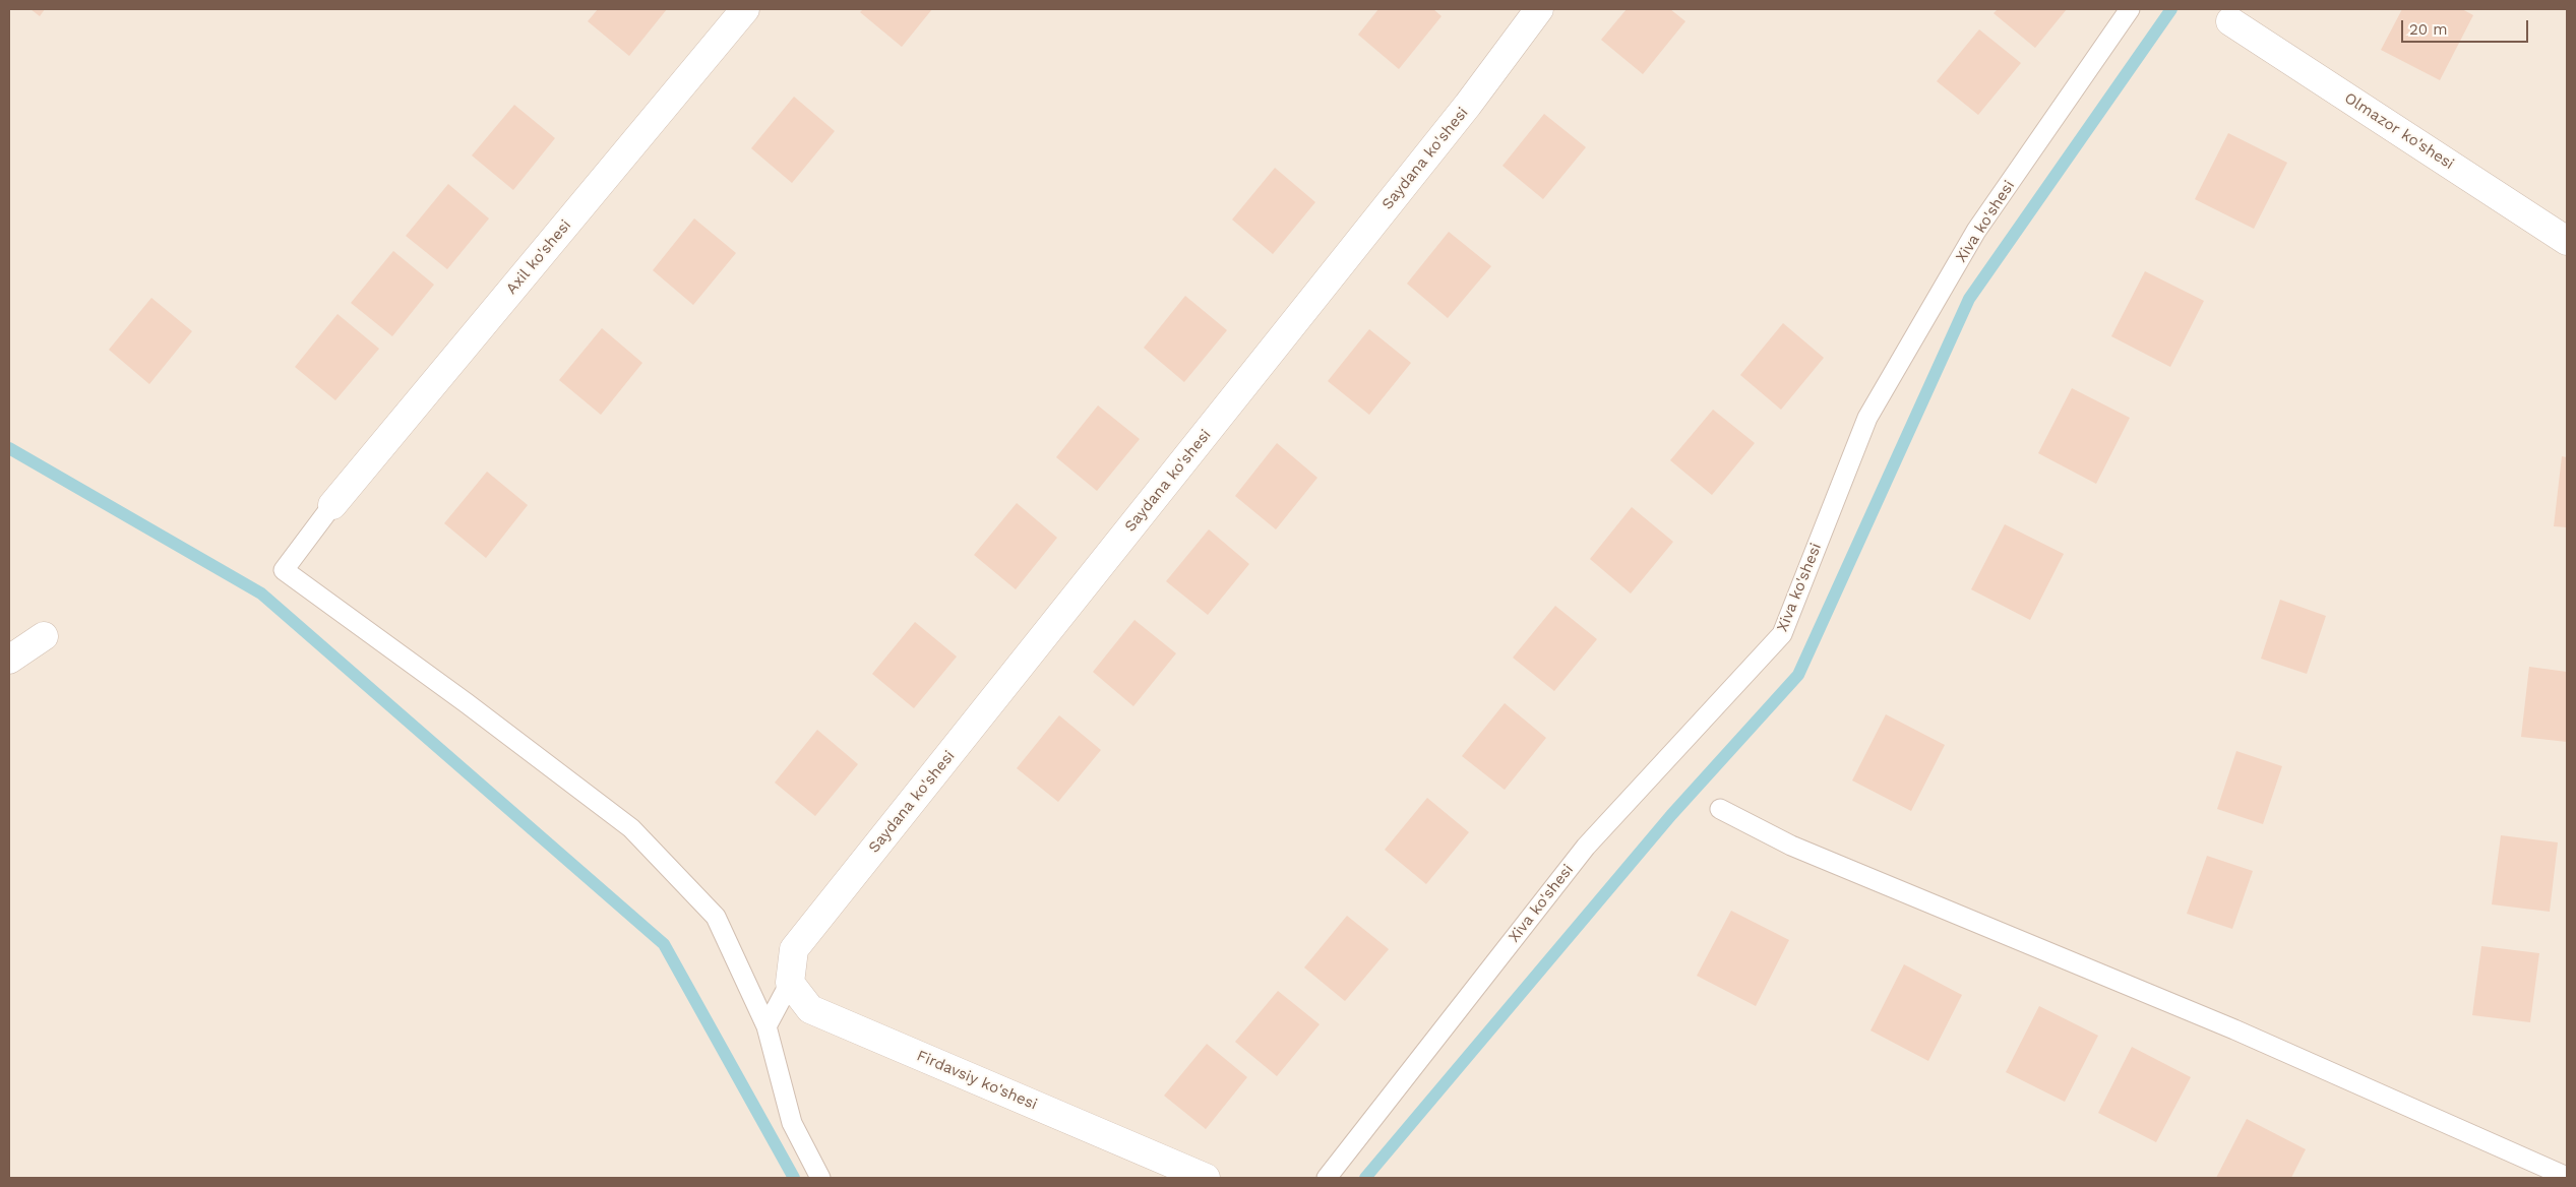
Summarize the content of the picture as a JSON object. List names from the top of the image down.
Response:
{
  "streets": {
    "street": [
      "Olmazor ko'shesi",
      "Saydana ko'shesi",
      "Axil ko'shesi",
      "Firdavsiy ko'shesi"
    ],
    "lane": ["Xiva ko'shesi"]
  },
  "crossings": [
    ["Saydana ko'shesi", "Firdavsiy ko'shesi"]
  ],
  "scale_bar": "20 m"
}
